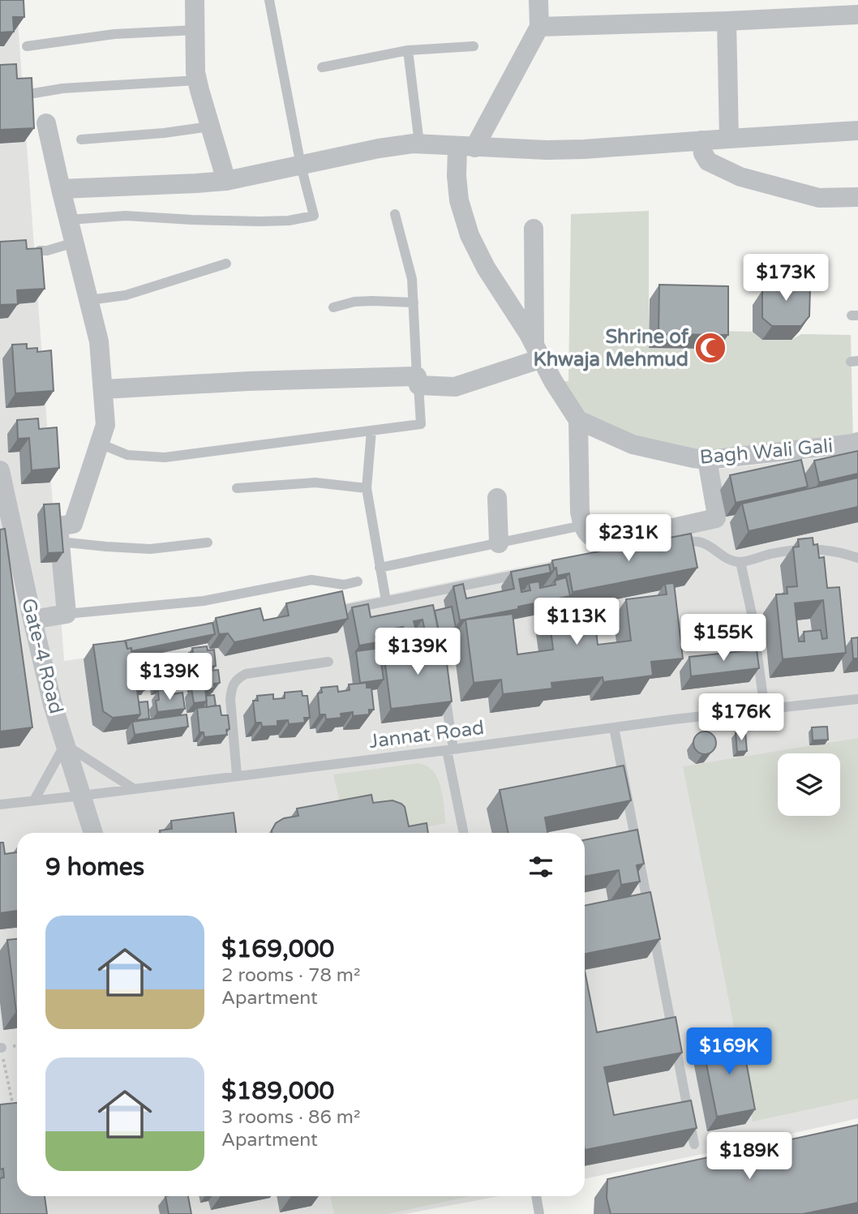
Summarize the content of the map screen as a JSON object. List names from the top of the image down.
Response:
{
  "streets": {
    "street": ["Bagh Wali Gali", "Gate-4 Road"],
    "lane": ["Jannat Road"]
  },
  "crossings": [
    ["Gate-4 Road", "Jannat Road"]
  ],
  "places": {
    "mosque": ["Shrine of Khwaja Mehmud"]
  },
  "page": {
    "price": [
      "$173K",
      "$231K",
      "$113K",
      "$155K",
      "$139K",
      "$139K",
      "$176K",
      "$169K",
      "$189K"
    ],
    "heading": "9 homes",
    "list": [
      {
        "name": "$169,000",
        "note": "2 rooms · 78 m² · Apartment"
      },
      {
        "name": "$189,000",
        "note": "3 rooms · 86 m² · Apartment"
      }
    ]
  }
}
